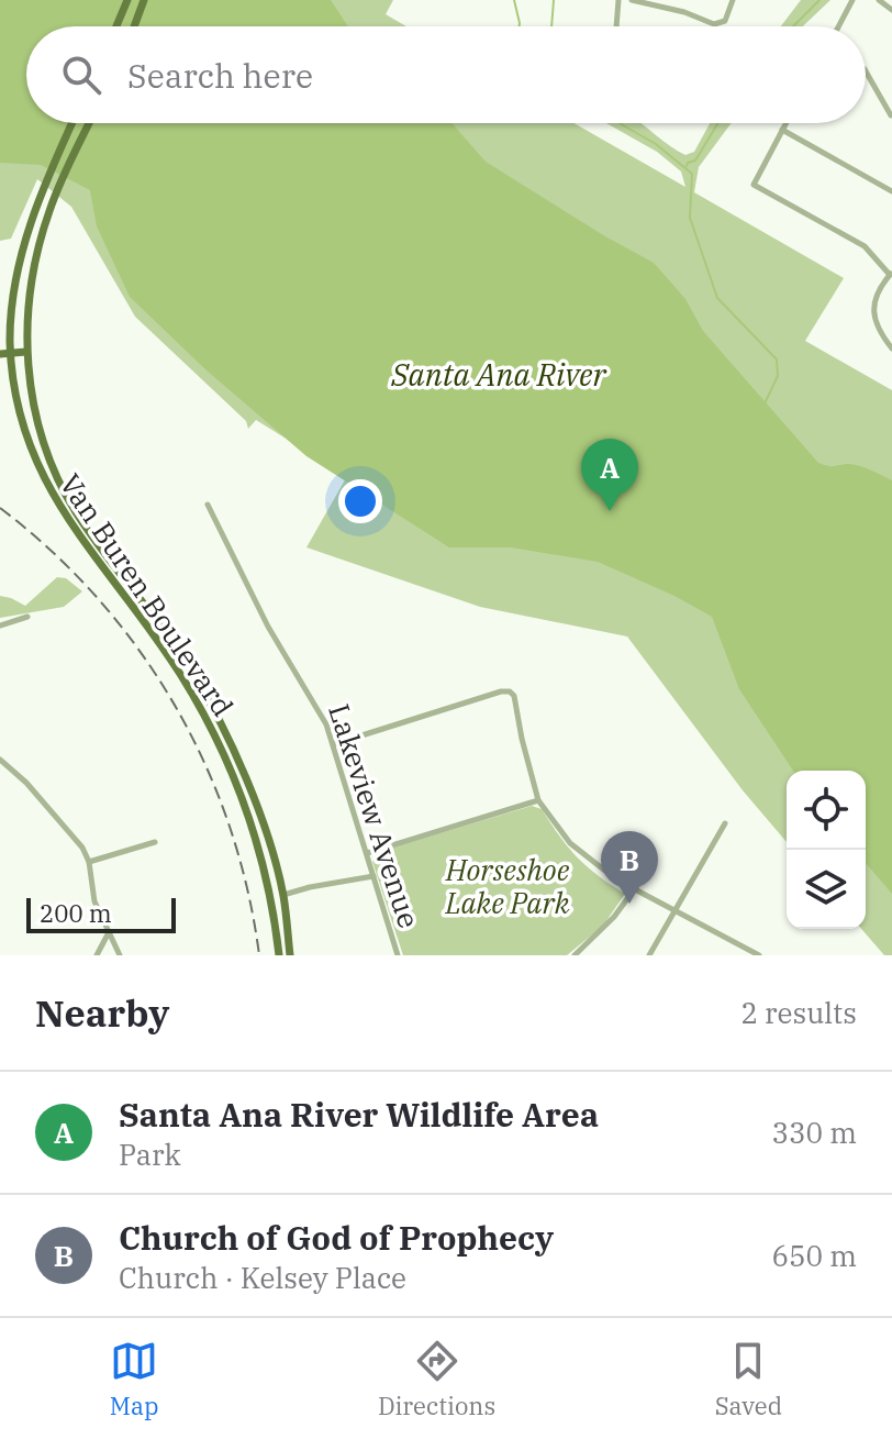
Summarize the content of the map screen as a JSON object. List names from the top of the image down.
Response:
{
  "streets": {
    "main road": ["Van Buren Boulevard"],
    "street": ["Lakeview Avenue"]
  },
  "water": ["Santa Ana River"],
  "parks": ["Horseshoe Lake Park"],
  "scale_bar": "200 m",
  "page": {
    "search": "Search here",
    "pins": ["A", "B"],
    "scale": "200 m",
    "heading": ["Nearby", "2 results"],
    "list": [
      {
        "mark": "A",
        "name": "Santa Ana River Wildlife Area",
        "note": "Park",
        "value": "330 m"
      },
      {
        "mark": "B",
        "name": "Church of God of Prophecy",
        "note": "Church · Kelsey Place",
        "value": "650 m"
      }
    ],
    "nav": ["Map", "Directions", "Saved"]
  }
}
